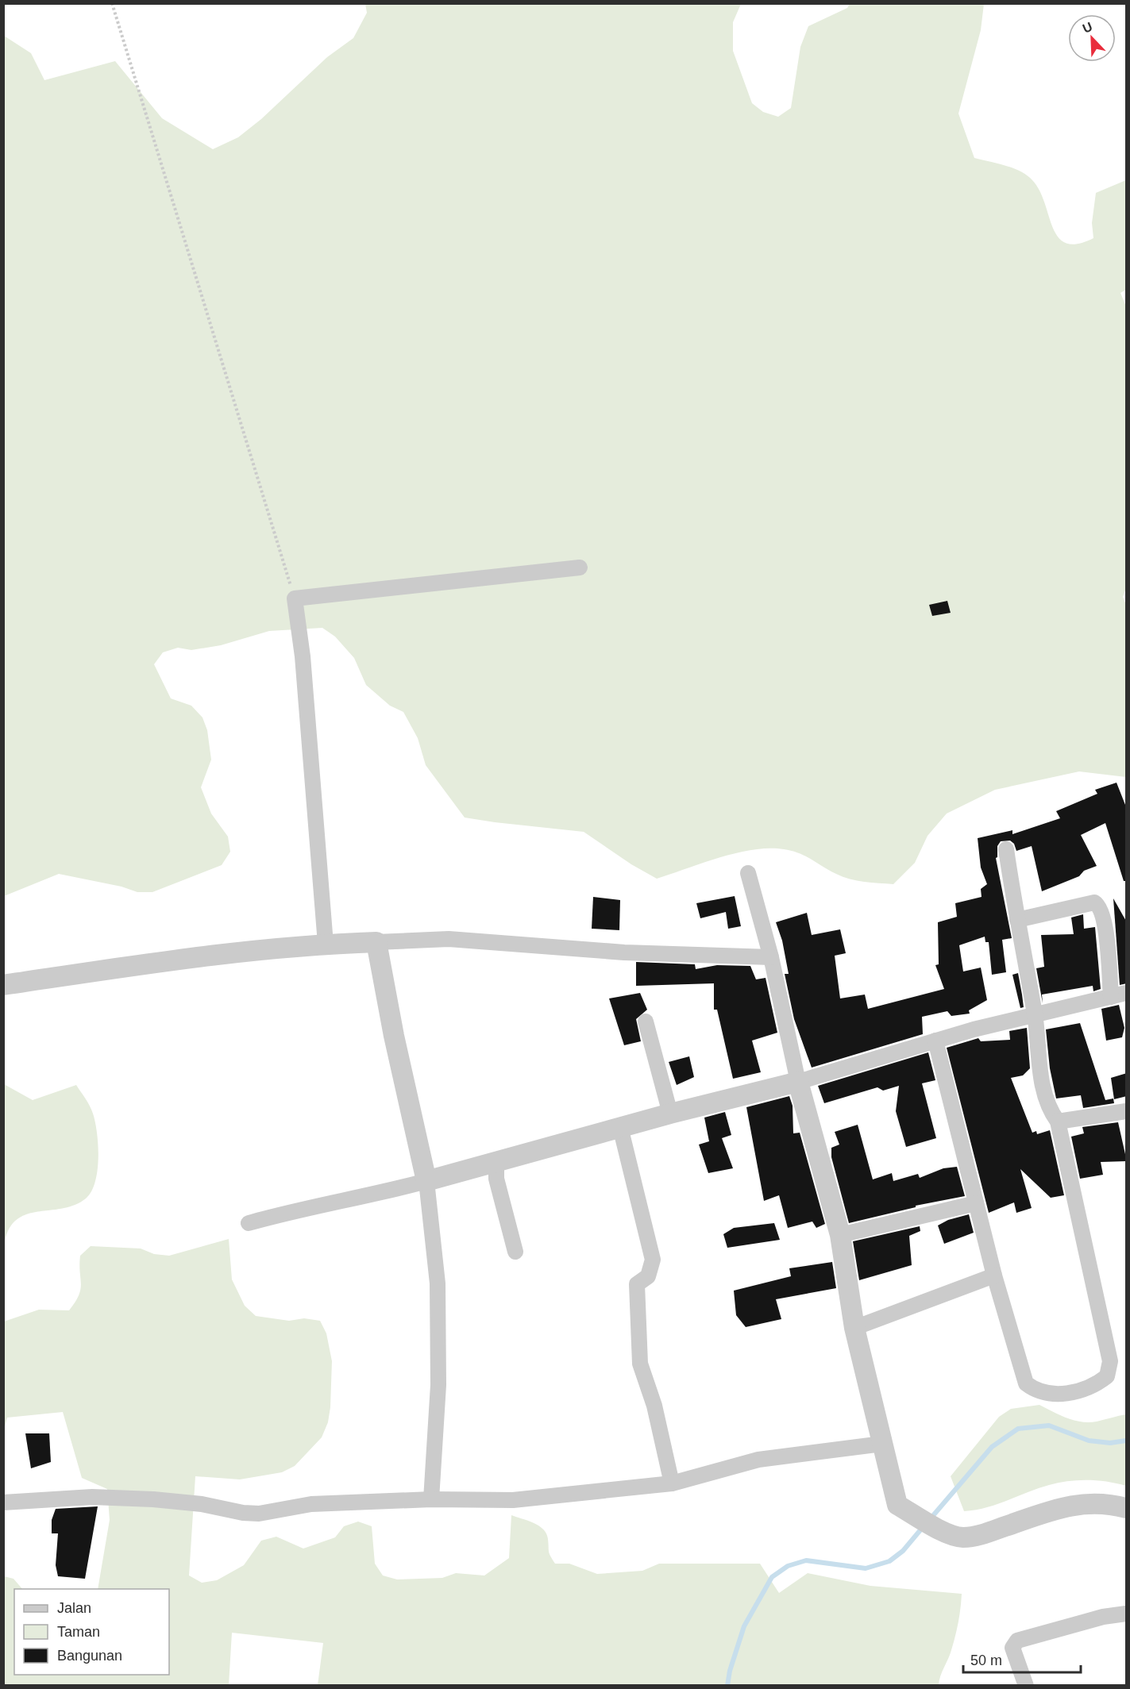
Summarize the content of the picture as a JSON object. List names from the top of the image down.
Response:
{
  "legend": ["Jalan", "Taman", "Bangunan"],
  "scale_bar": "50 m",
  "north": "top left"
}
